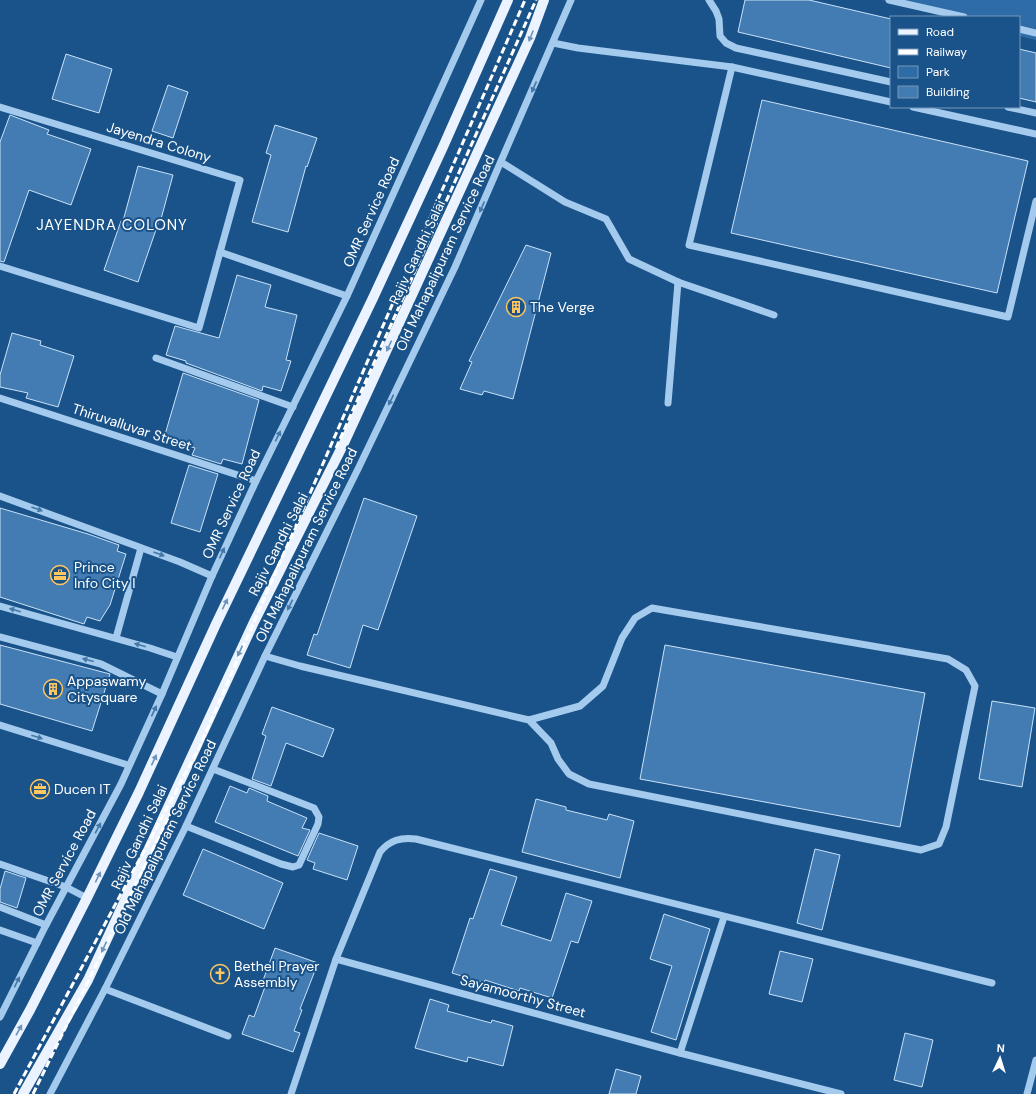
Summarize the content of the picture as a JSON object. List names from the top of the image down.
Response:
{
  "streets": {
    "main road": ["Rajiv Gandhi Salai"],
    "street": [
      "Jayendra Colony",
      "OMR Service Road",
      "Old Mahapalipuram Service Road",
      "Thiruvalluvar Street",
      "Sayamoorthy Street"
    ]
  },
  "crossings": [
    ["OMR Service Road", "Thiruvalluvar Street"]
  ],
  "one_way": ["OMR Service Road", "Old Mahapalipuram Service Road"],
  "districts": ["JAYENDRA COLONY"],
  "places": {
    "building": ["The Verge", "Appaswamy Citysquare"],
    "office": ["Prince Info City I", "Ducen IT"],
    "church": ["Bethel Prayer Assembly"]
  },
  "legend": [
    "Road",
    "Railway",
    "Park",
    "Building"
  ],
  "north": "top"
}
